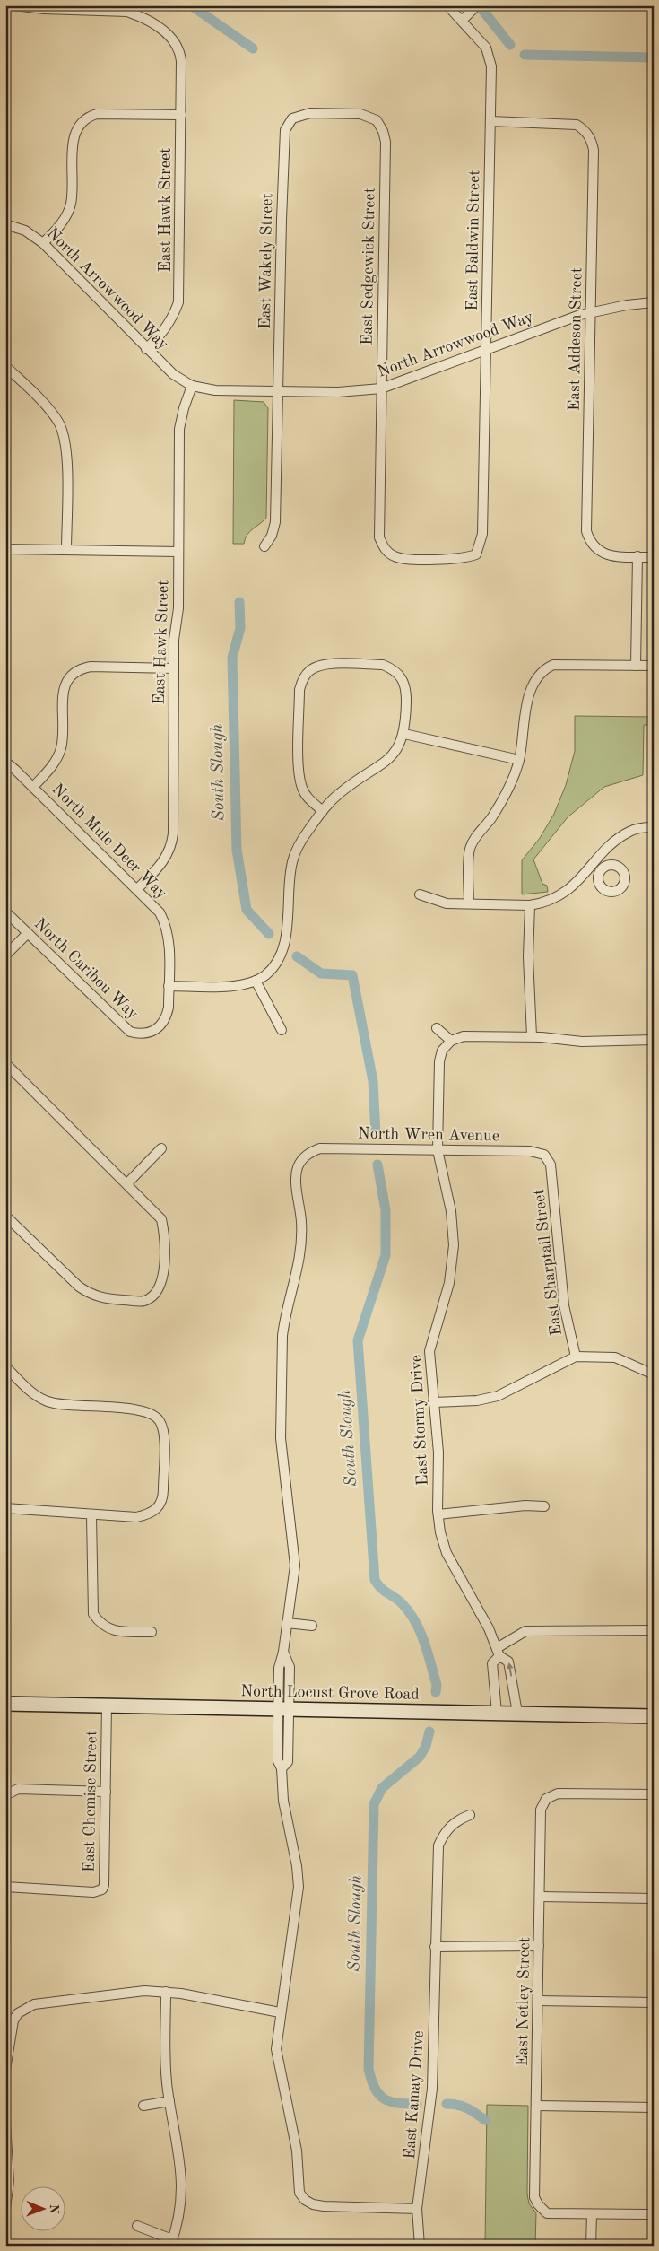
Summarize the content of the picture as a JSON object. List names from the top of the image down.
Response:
{
  "streets": {
    "main road": ["North Locust Grove Road"],
    "street": [
      "East Hawk Street",
      "East Baldwin Street",
      "East Wakely Street",
      "East Sedgewick Street",
      "North Arrowwood Way",
      "East Addeson Street",
      "North Mule Deer Way",
      "North Caribou Way",
      "North Wren Avenue",
      "East Sharptail Street",
      "East Stormy Drive",
      "East Chemise Street",
      "East Netley Street",
      "East Kamay Drive"
    ]
  },
  "crossings": [
    ["East Hawk Street", "North Arrowwood Way"],
    ["East Hawk Street", "North Mule Deer Way"],
    ["East Baldwin Street", "East Sedgewick Street"],
    ["East Baldwin Street", "North Arrowwood Way"],
    ["East Baldwin Street", "East Addeson Street"],
    ["East Wakely Street", "East Sedgewick Street"],
    ["East Wakely Street", "North Arrowwood Way"],
    ["East Sedgewick Street", "North Arrowwood Way"],
    ["North Arrowwood Way", "East Addeson Street"],
    ["North Mule Deer Way", "North Caribou Way"],
    ["North Wren Avenue", "East Sharptail Street"],
    ["North Wren Avenue", "East Stormy Drive"],
    ["East Stormy Drive", "North Locust Grove Road"],
    ["North Locust Grove Road", "East Chemise Street"]
  ],
  "water": ["South Slough"],
  "north": "right"
}
